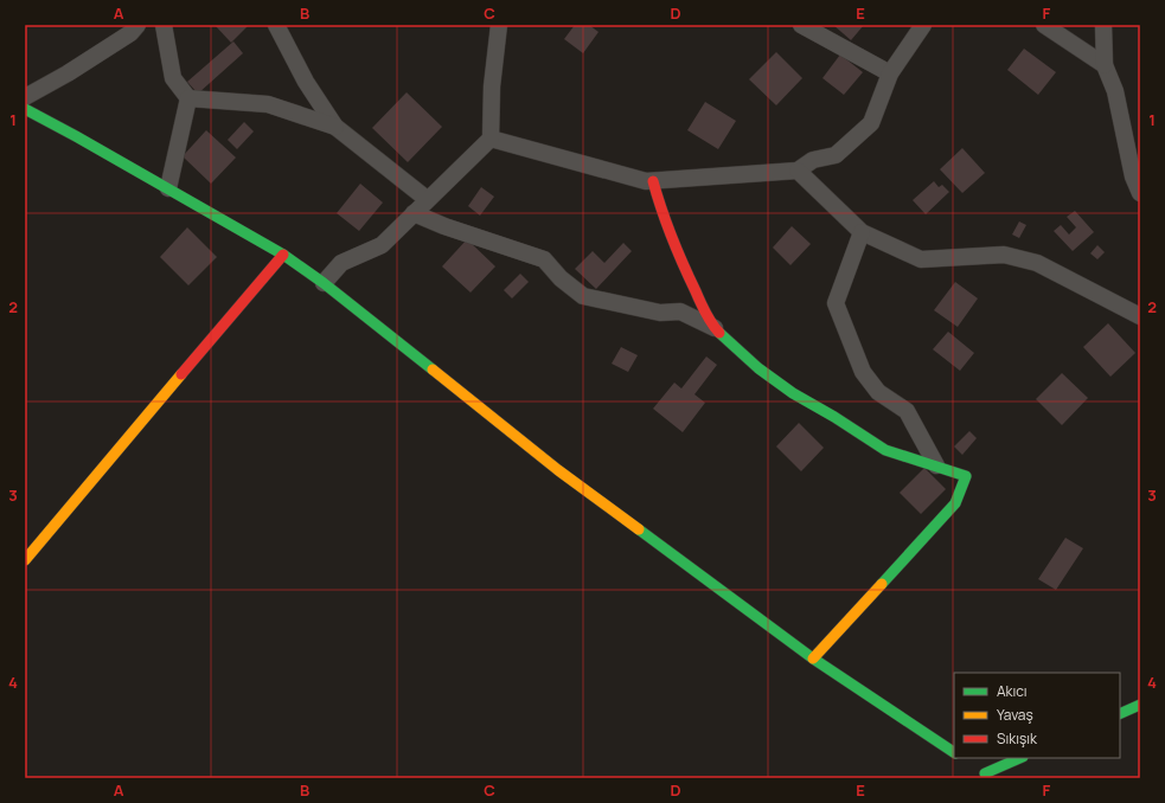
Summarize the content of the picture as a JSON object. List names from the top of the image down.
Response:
{
  "legend": ["Akıcı", "Yavaş", "Sıkışık"],
  "grid": {
    "columns": [
      "A",
      "B",
      "C",
      "D",
      "E",
      "F"
    ],
    "rows": [
      "1",
      "2",
      "3",
      "4"
    ]
  }
}
